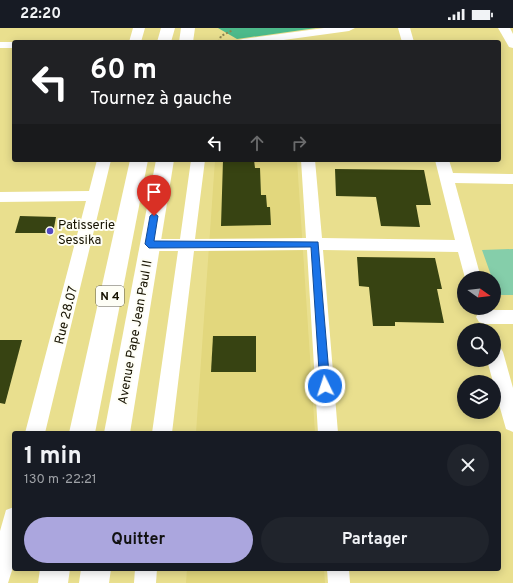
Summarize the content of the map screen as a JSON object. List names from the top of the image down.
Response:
{
  "streets": {
    "highway": ["N 4", "Avenue Pape Jean Paul II"],
    "street": ["Rue 28.07"]
  },
  "places": ["Patisserie Sessika"],
  "north": "right",
  "page": {
    "status": "22:20",
    "turn": ["60 m", "Tournez à gauche"],
    "heading": ["1 min", "130 m · 22:21"],
    "buttons": ["Quitter", "Partager"]
  }
}
